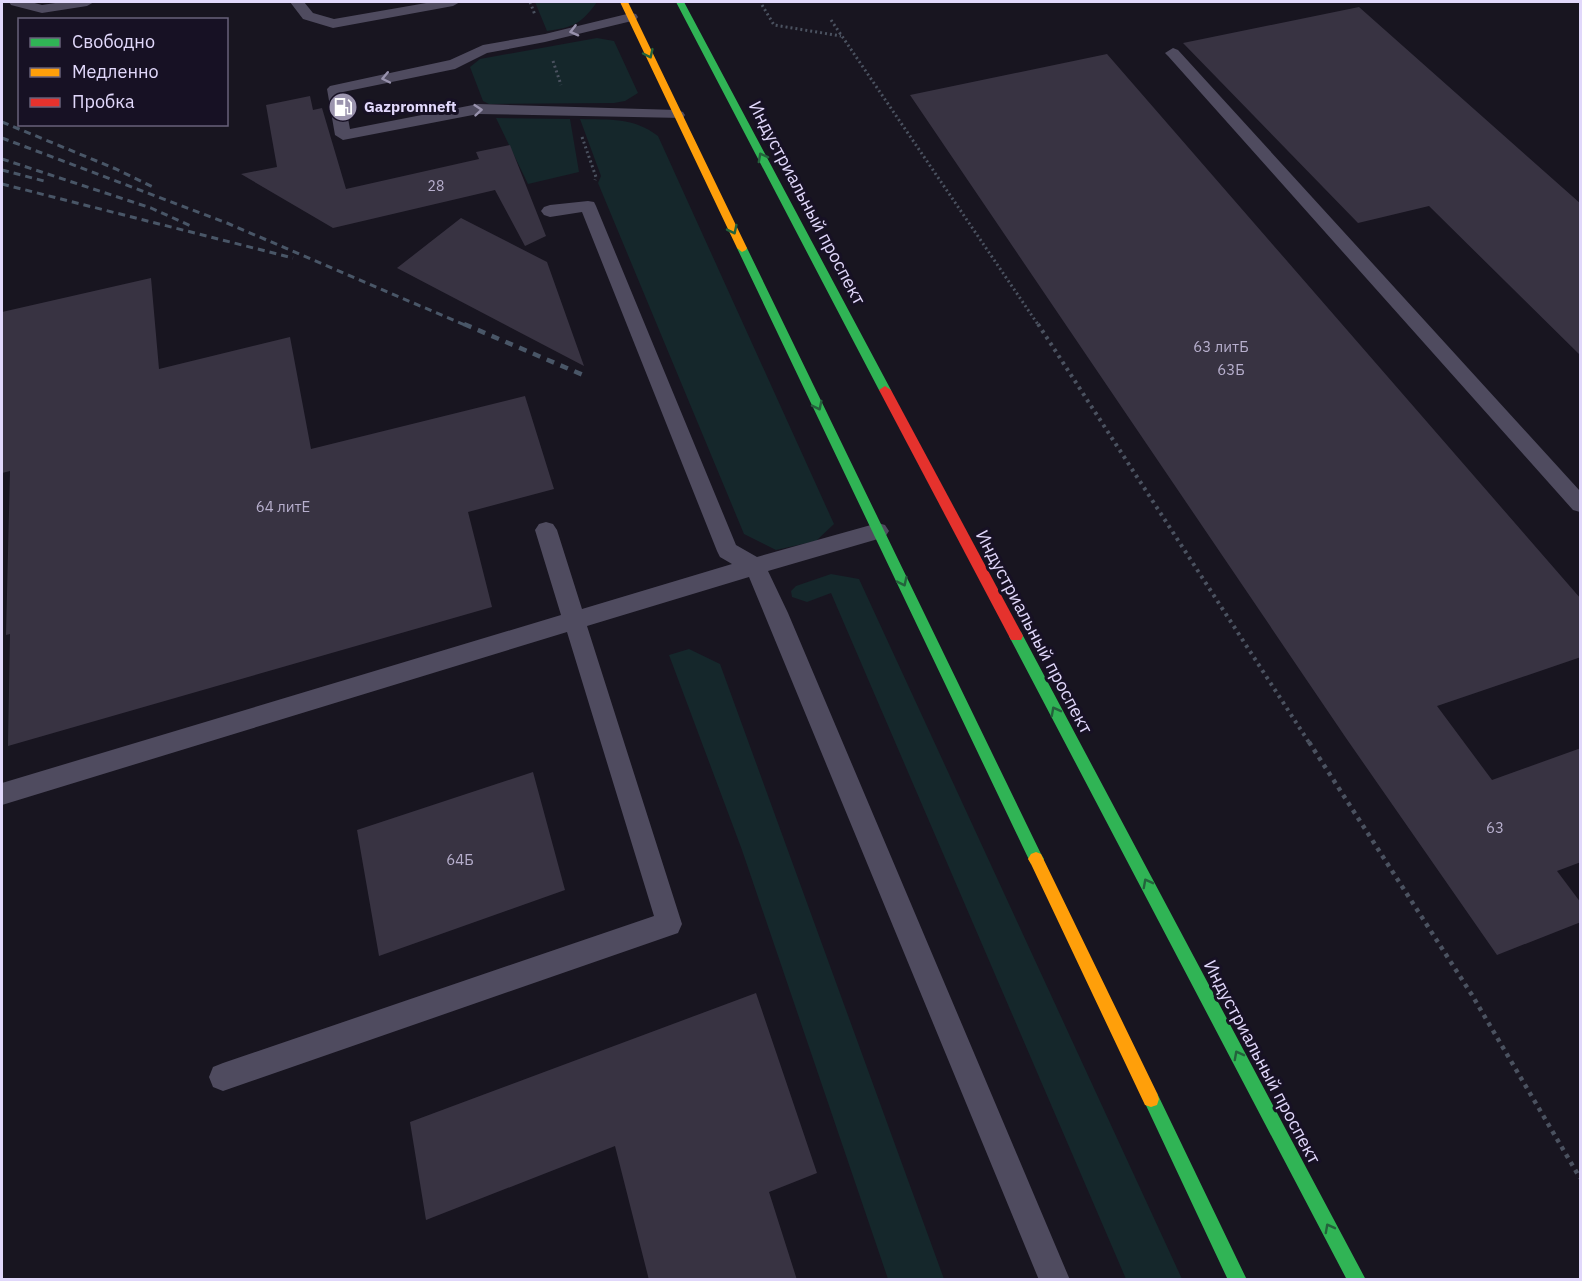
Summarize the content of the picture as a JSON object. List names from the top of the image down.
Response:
{
  "streets": {
    "main road": ["Индустриальный проспект"]
  },
  "places": {
    "fuel station": ["Gazpromneft"]
  },
  "house_numbers": [
    "28",
    "63 литБ",
    "63Б",
    "64 литЕ",
    "63",
    "64Б"
  ],
  "legend": ["Свободно", "Медленно", "Пробка"]
}
